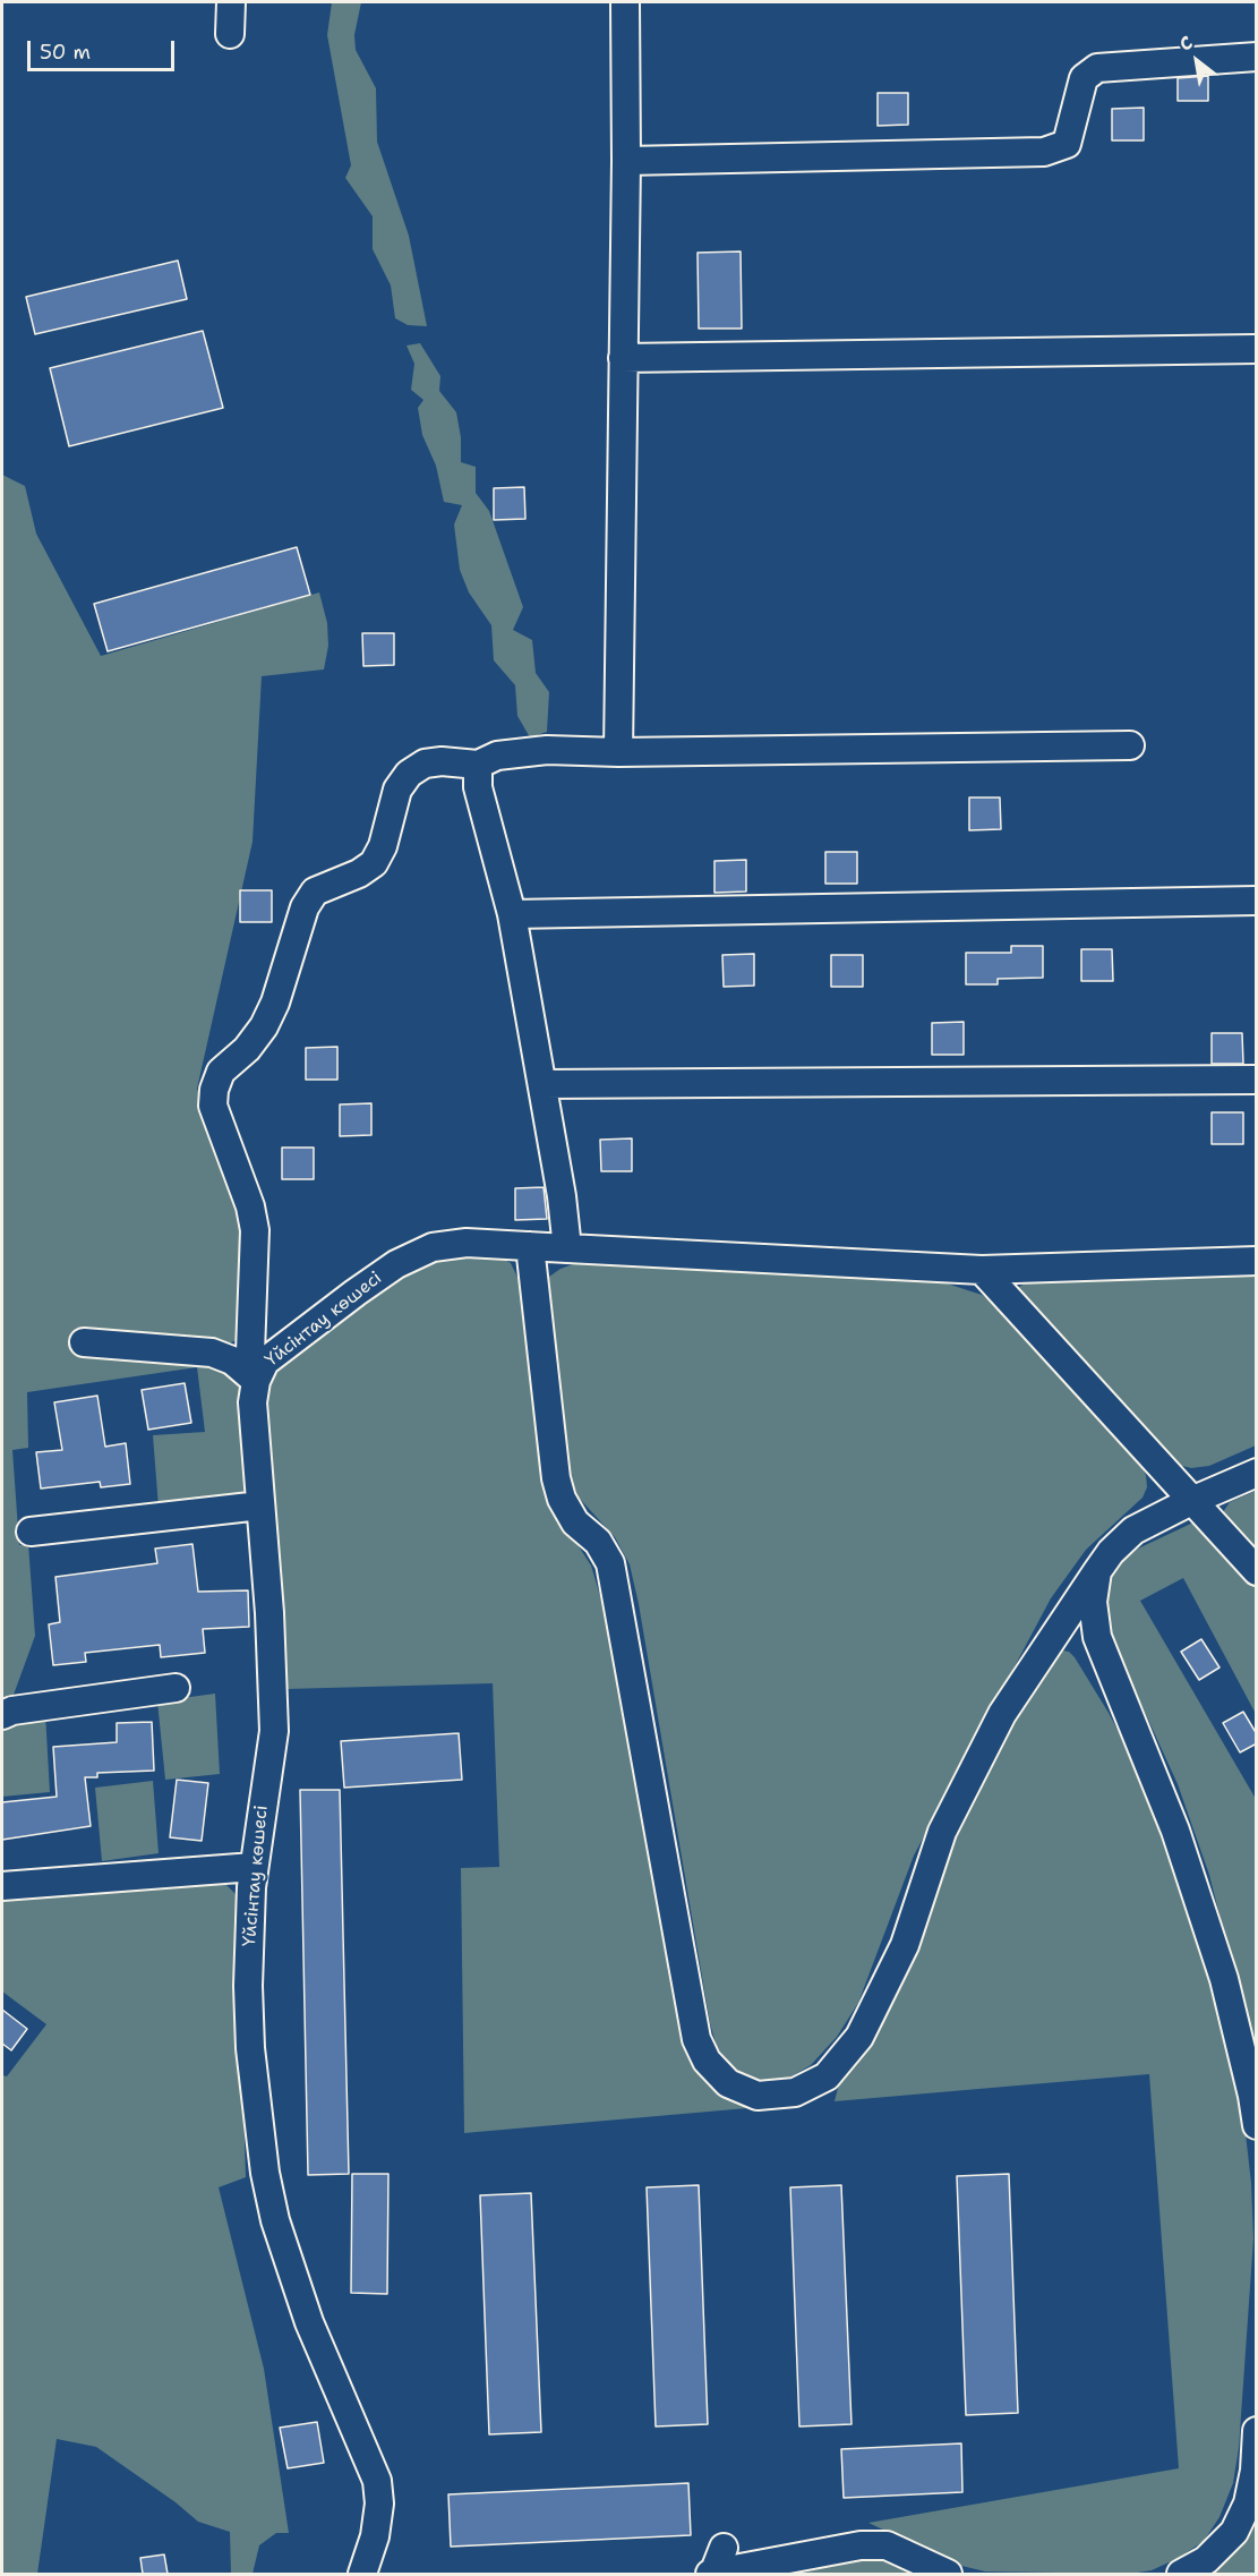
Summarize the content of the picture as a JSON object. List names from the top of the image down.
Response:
{
  "streets": {
    "street": ["Үйсінтау көшесі"]
  },
  "scale_bar": "50 m",
  "north": "top left"
}
